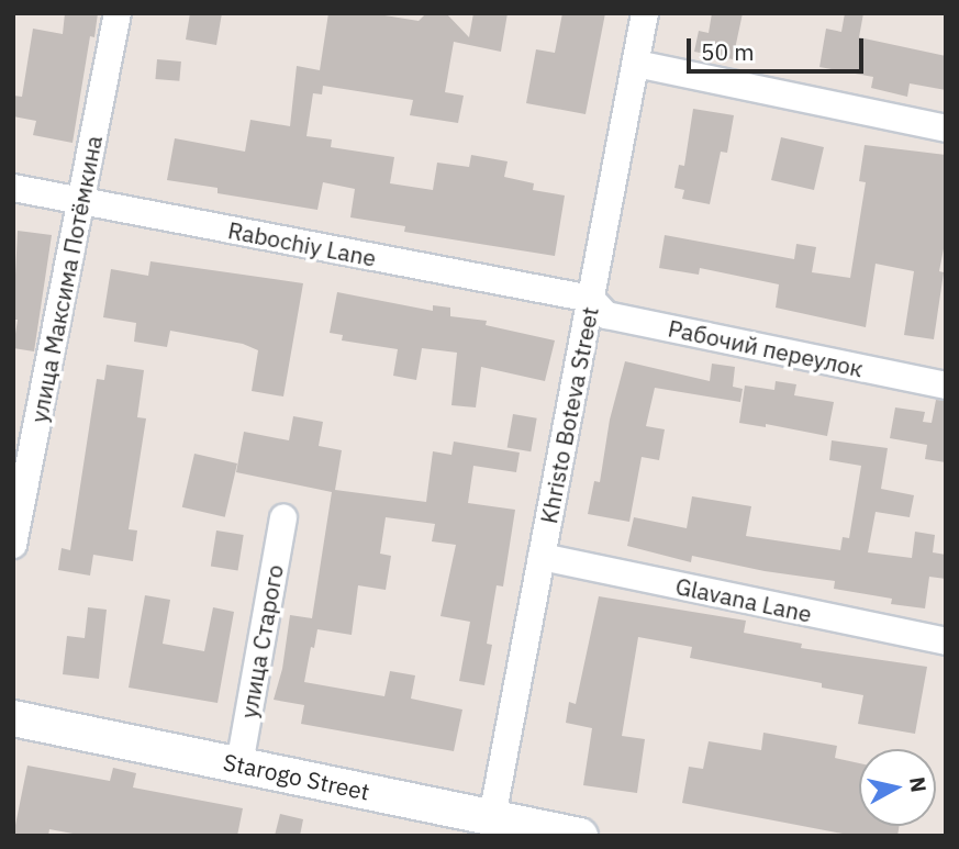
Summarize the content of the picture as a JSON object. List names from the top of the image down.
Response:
{
  "streets": {
    "street": [
      "Rabochiy Lane",
      "улица Максима Потёмкина",
      "Рабочий переулок",
      "Khristo Boteva Street",
      "Glavana Lane",
      "улица Старого",
      "Starogo Street"
    ]
  },
  "crossings": [
    ["Rabochiy Lane", "улица Максима Потёмкина"],
    ["Rabochiy Lane", "Рабочий переулок"],
    ["Rabochiy Lane", "Khristo Boteva Street"],
    ["Рабочий переулок", "Khristo Boteva Street"],
    ["Khristo Boteva Street", "Glavana Lane"],
    ["Khristo Boteva Street", "Starogo Street"],
    ["улица Старого", "Starogo Street"]
  ],
  "scale_bar": "50 m",
  "north": "right"
}
